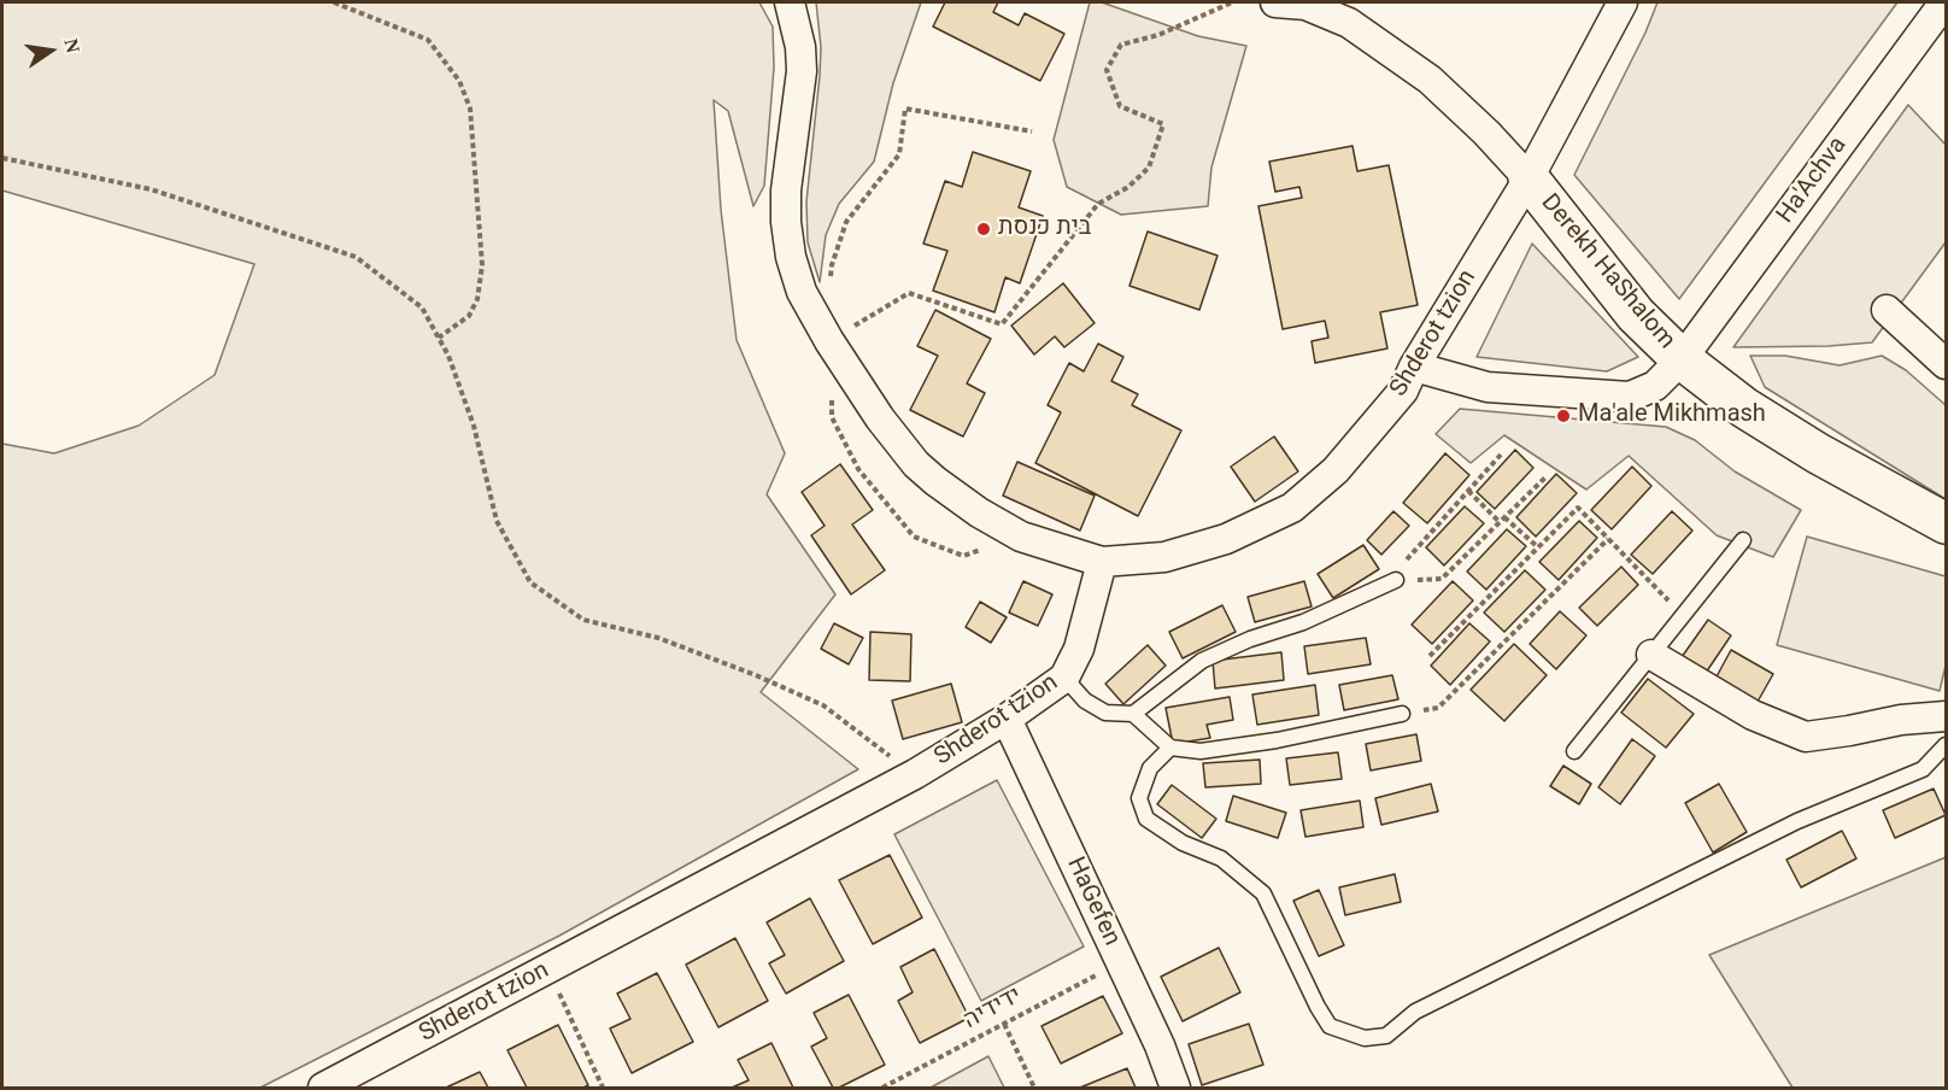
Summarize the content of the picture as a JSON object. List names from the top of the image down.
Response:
{
  "streets": {
    "street": [
      "Ha'Achva",
      "Derekh HaShalom",
      "Shderot tzion",
      "HaGefen"
    ],
    "path": ["ידידיה"]
  },
  "crossings": [
    ["Ha'Achva", "Derekh HaShalom"],
    ["Ha'Achva", "Shderot tzion"],
    ["Derekh HaShalom", "Shderot tzion"],
    ["Shderot tzion", "HaGefen"],
    ["HaGefen", "ידידיה"]
  ],
  "places": ["בית כנסת", "Ma'ale Mikhmash"],
  "north": "right"
}
